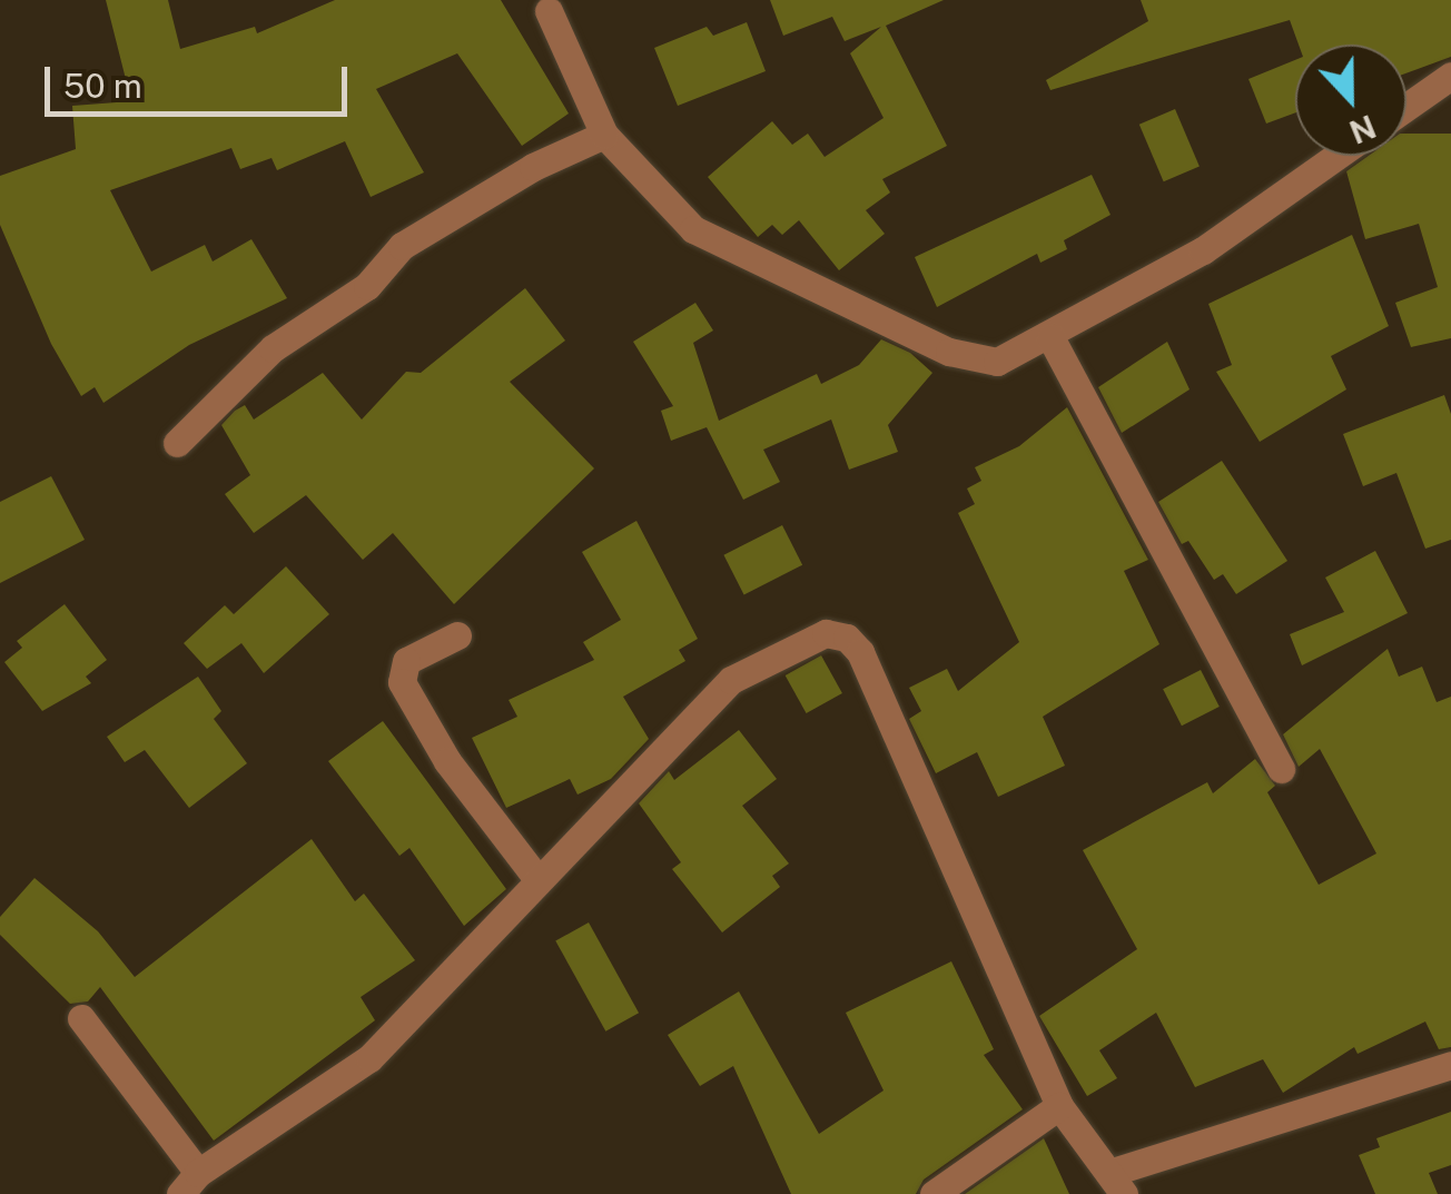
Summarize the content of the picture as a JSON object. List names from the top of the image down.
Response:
{
  "scale_bar": "50 m",
  "north": "bottom"
}
